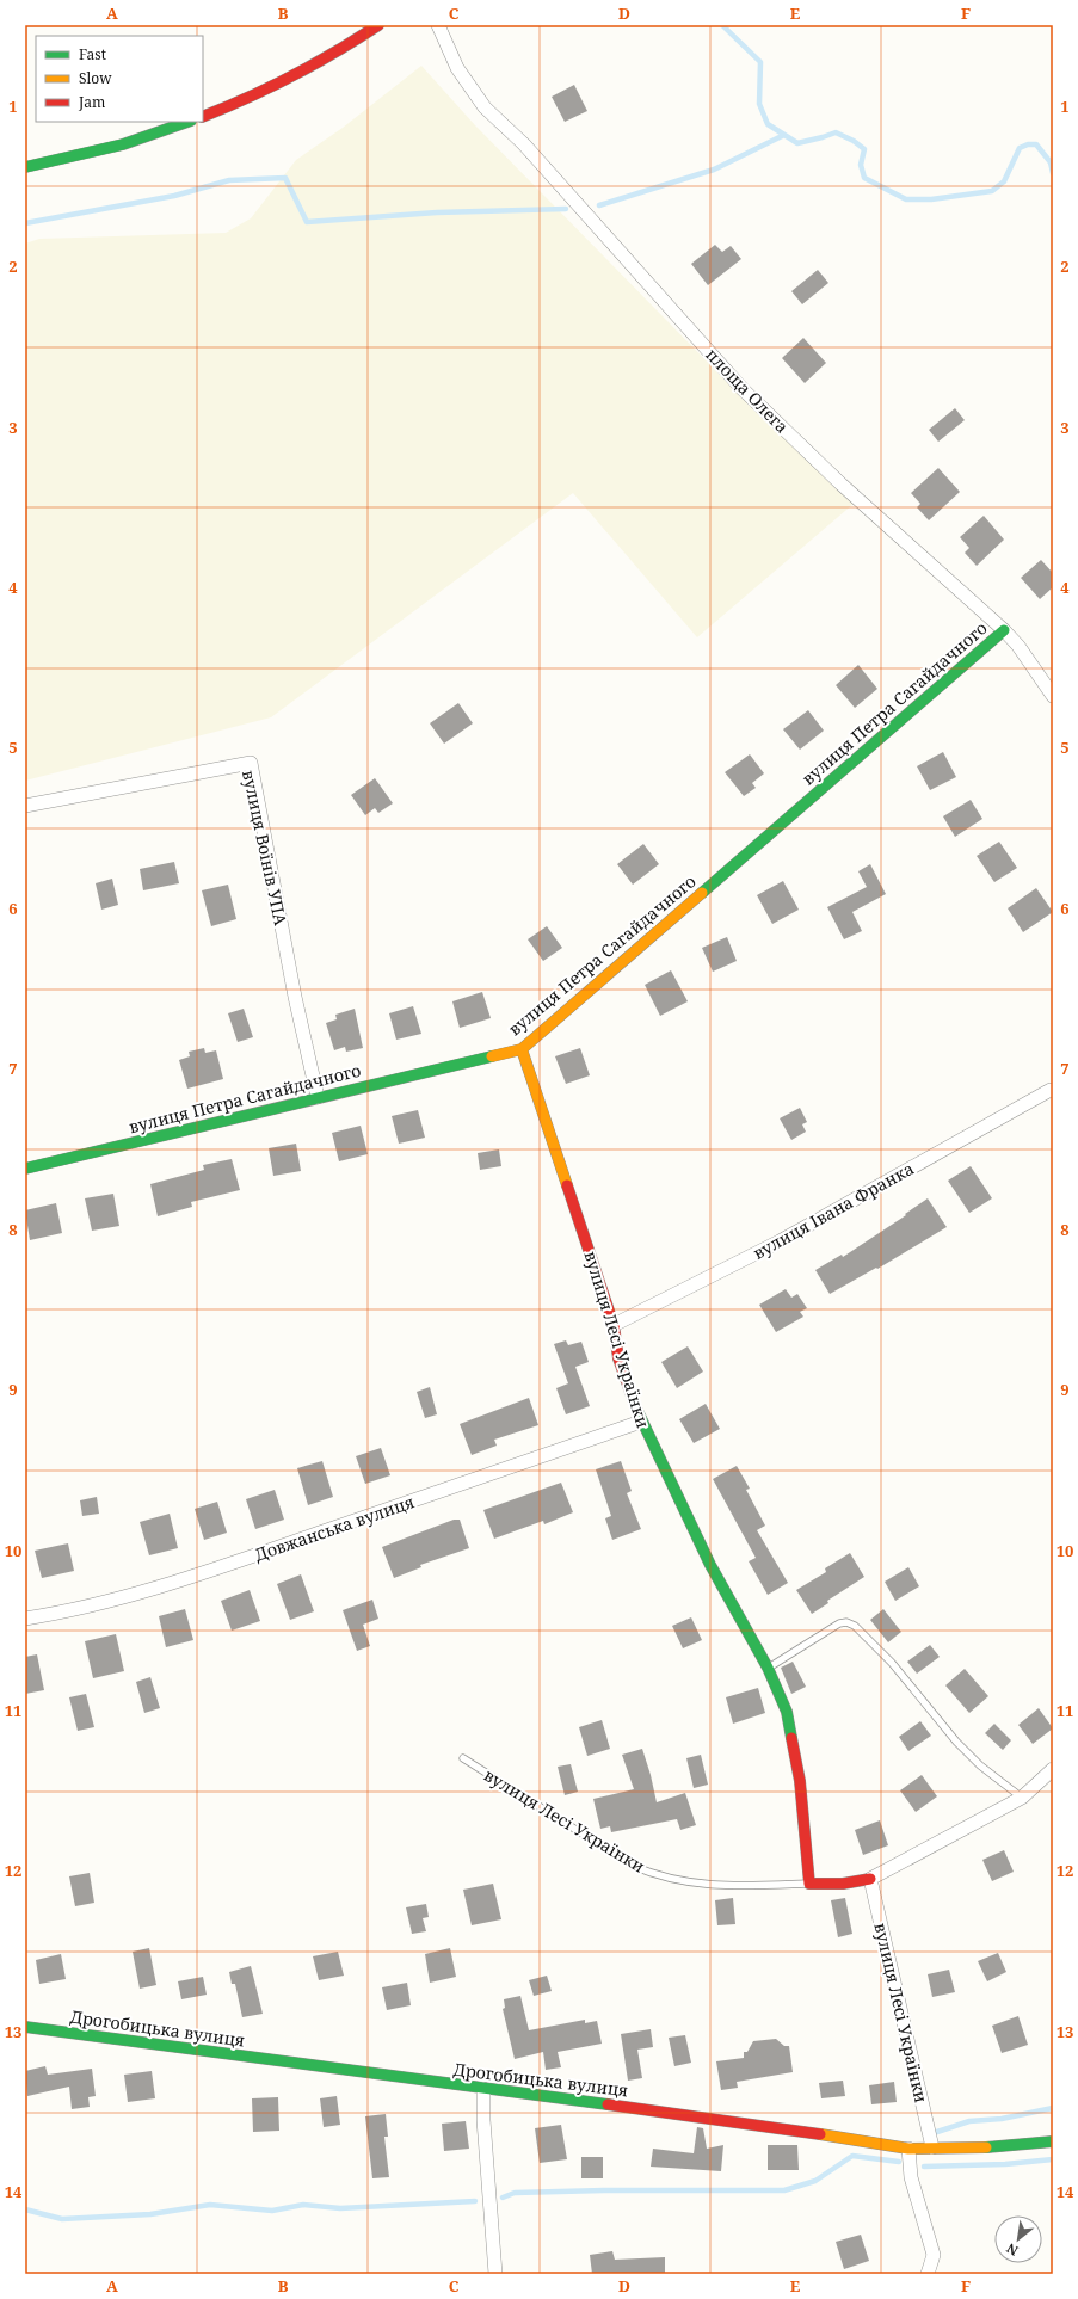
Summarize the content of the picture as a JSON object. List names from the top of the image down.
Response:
{
  "streets": {
    "street": [
      "площа Олега",
      "вулиця Петра Сагайдачного",
      "вулиця Воїнів УПА",
      "вулиця Івана Франка",
      "вулиця Лесі Українки",
      "Довжанська вулиця",
      "Дрогобицька вулиця"
    ]
  },
  "crossings": [
    ["площа Олега", "вулиця Петра Сагайдачного"],
    ["вулиця Петра Сагайдачного", "вулиця Воїнів УПА"],
    ["вулиця Петра Сагайдачного", "вулиця Лесі Українки"],
    ["вулиця Івана Франка", "вулиця Лесі Українки"],
    ["вулиця Лесі Українки", "Довжанська вулиця"],
    ["вулиця Лесі Українки", "Дрогобицька вулиця"]
  ],
  "legend": ["Fast", "Slow", "Jam"],
  "north": "bottom left",
  "grid": {
    "columns": [
      "A",
      "B",
      "C",
      "D",
      "E",
      "F"
    ],
    "rows": [
      "1",
      "2",
      "3",
      "4",
      "5",
      "6",
      "7",
      "8",
      "9",
      "10",
      "11",
      "12",
      "13",
      "14"
    ]
  }
}
